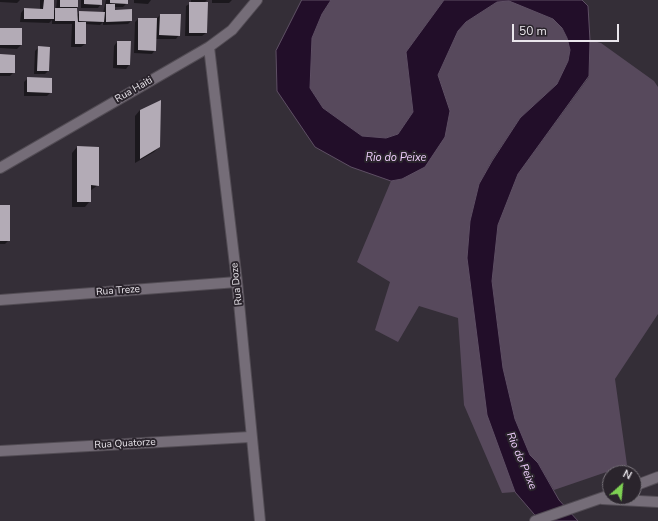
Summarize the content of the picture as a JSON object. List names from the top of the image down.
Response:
{
  "streets": {
    "street": [
      "Rua Haiti",
      "Rua Doze",
      "Rua Treze",
      "Rua Quatorze"
    ]
  },
  "crossings": [
    ["Rua Haiti", "Rua Doze"],
    ["Rua Doze", "Rua Treze"],
    ["Rua Doze", "Rua Quatorze"]
  ],
  "water": ["Rio do Peixe"],
  "scale_bar": "50 m",
  "north": "top right"
}
